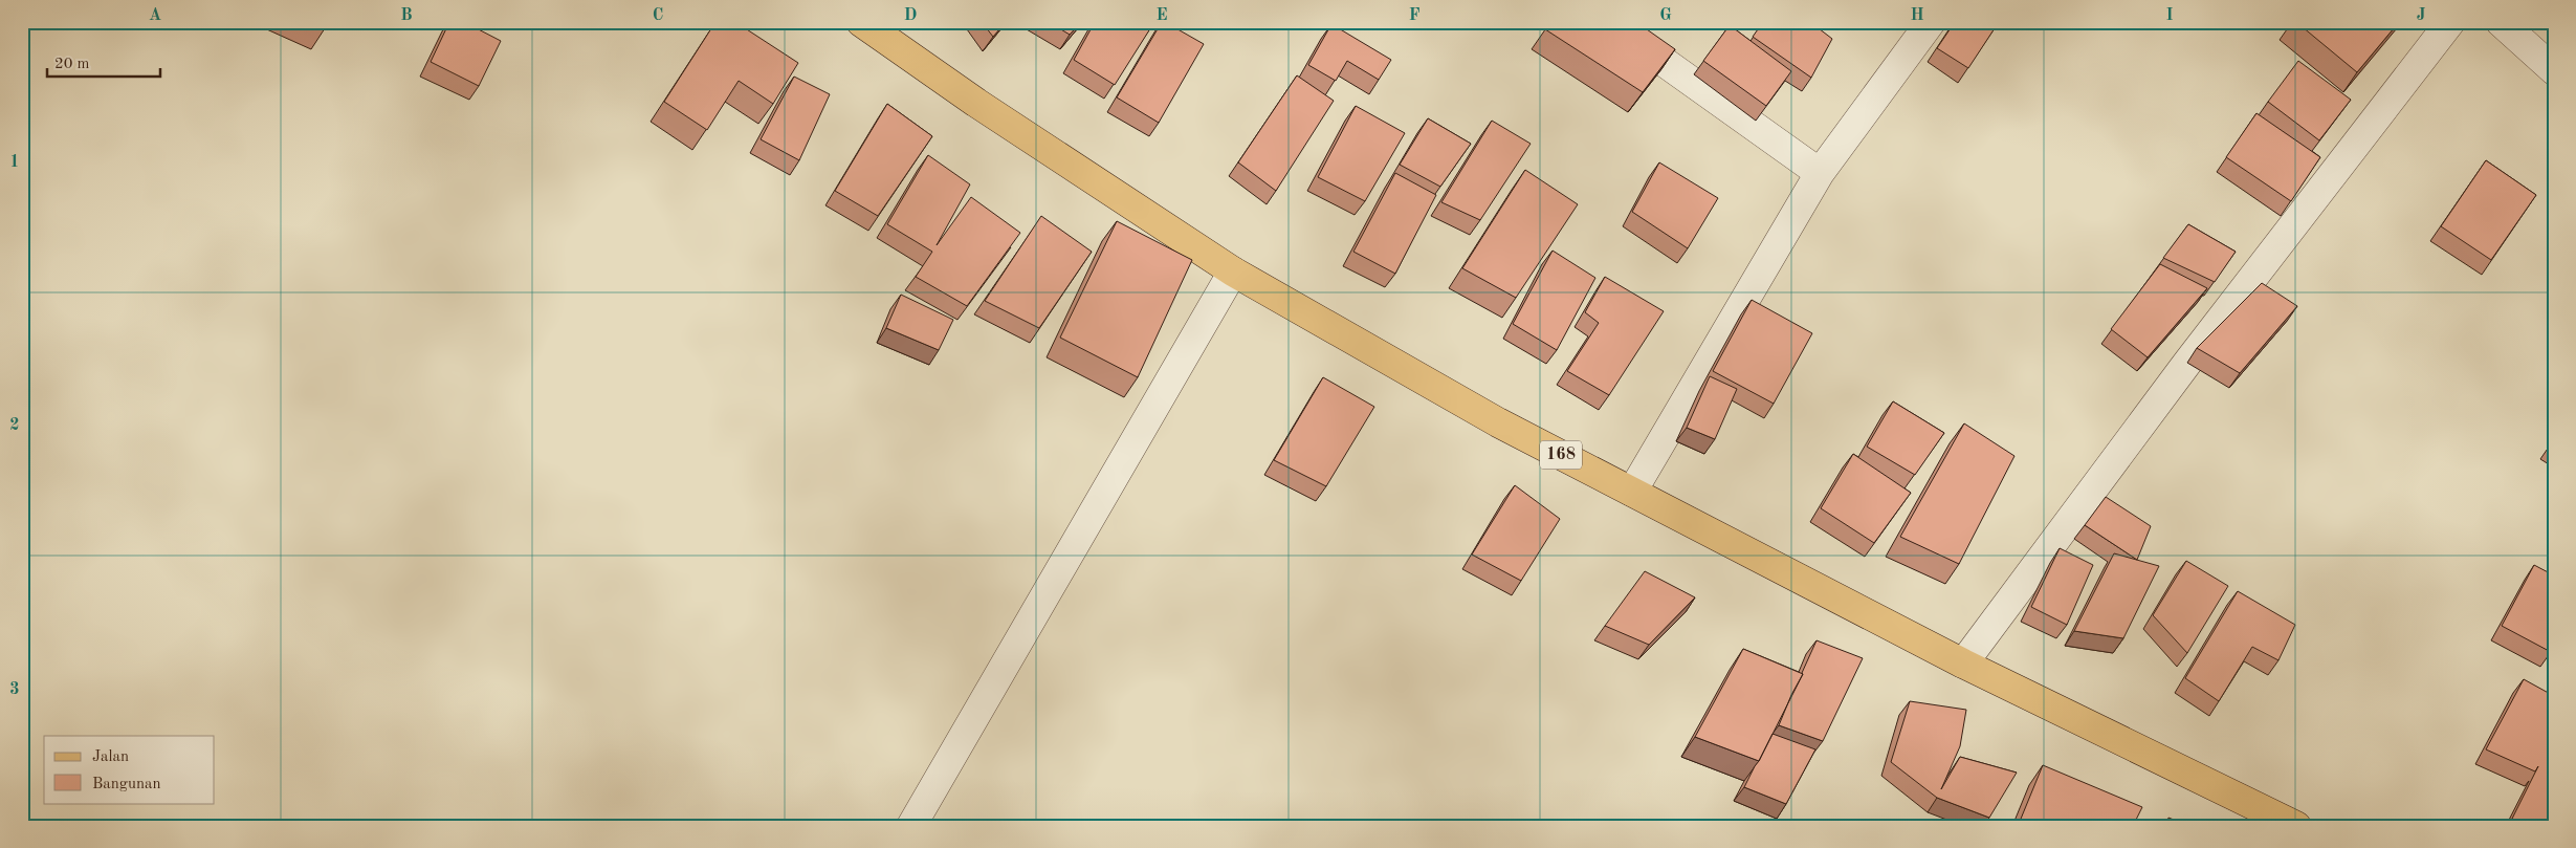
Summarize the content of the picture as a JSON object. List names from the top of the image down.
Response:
{
  "streets": {
    "main road": ["168"]
  },
  "legend": ["Jalan", "Bangunan"],
  "scale_bar": "20 m",
  "grid": {
    "columns": [
      "A",
      "B",
      "C",
      "D",
      "E",
      "F",
      "G",
      "H",
      "I",
      "J"
    ],
    "rows": ["1", "2", "3"]
  }
}
